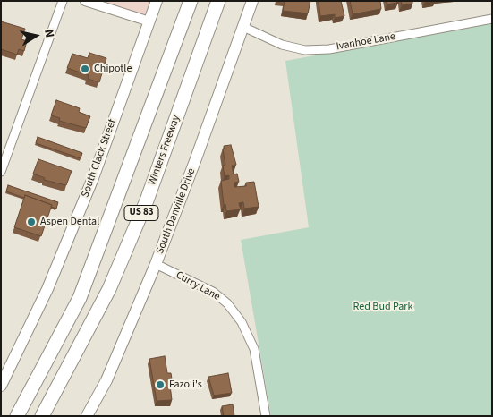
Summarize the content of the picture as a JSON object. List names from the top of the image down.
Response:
{
  "streets": {
    "highway": ["Winters Freeway", "US 83"],
    "main road": ["South Clack Street", "South Danville Drive"],
    "street": ["Ivanhoe Lane", "Curry Lane"]
  },
  "crossings": [
    ["Ivanhoe Lane", "South Danville Drive"],
    ["South Danville Drive", "Curry Lane"]
  ],
  "parks": ["Red Bud Park"],
  "places": ["Chipotle", "Aspen Dental", "Fazoli's"],
  "north": "right"
}
